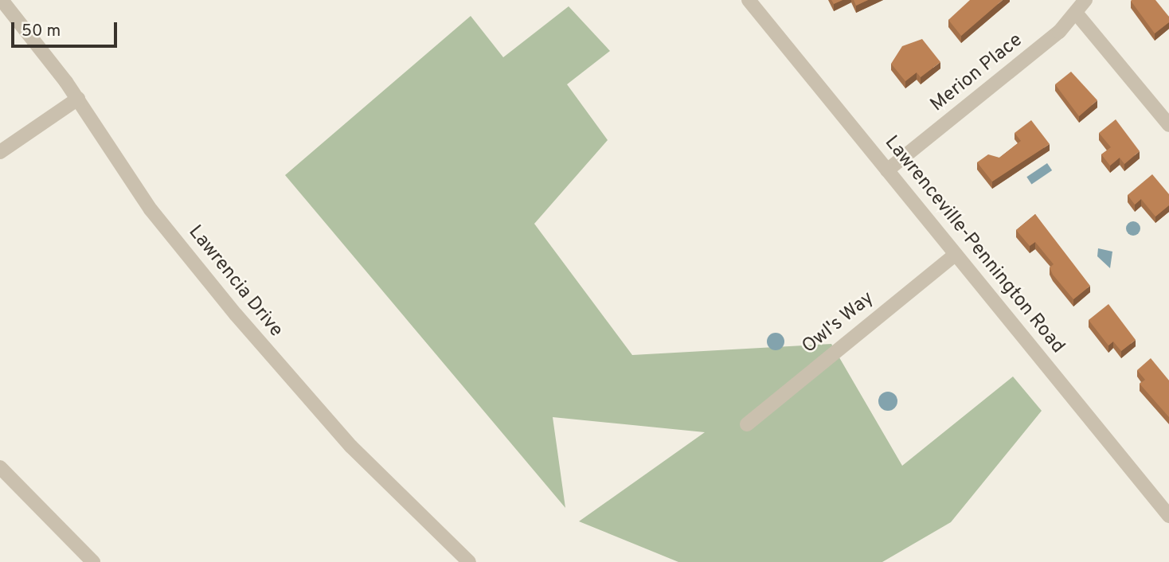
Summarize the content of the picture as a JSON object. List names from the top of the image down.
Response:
{
  "streets": {
    "street": [
      "Merion Place",
      "Lawrenceville-Pennington Road",
      "Lawrencia Drive",
      "Owl's Way"
    ]
  },
  "crossings": [
    ["Merion Place", "Lawrenceville-Pennington Road"],
    ["Lawrenceville-Pennington Road", "Owl's Way"]
  ],
  "scale_bar": "50 m"
}
